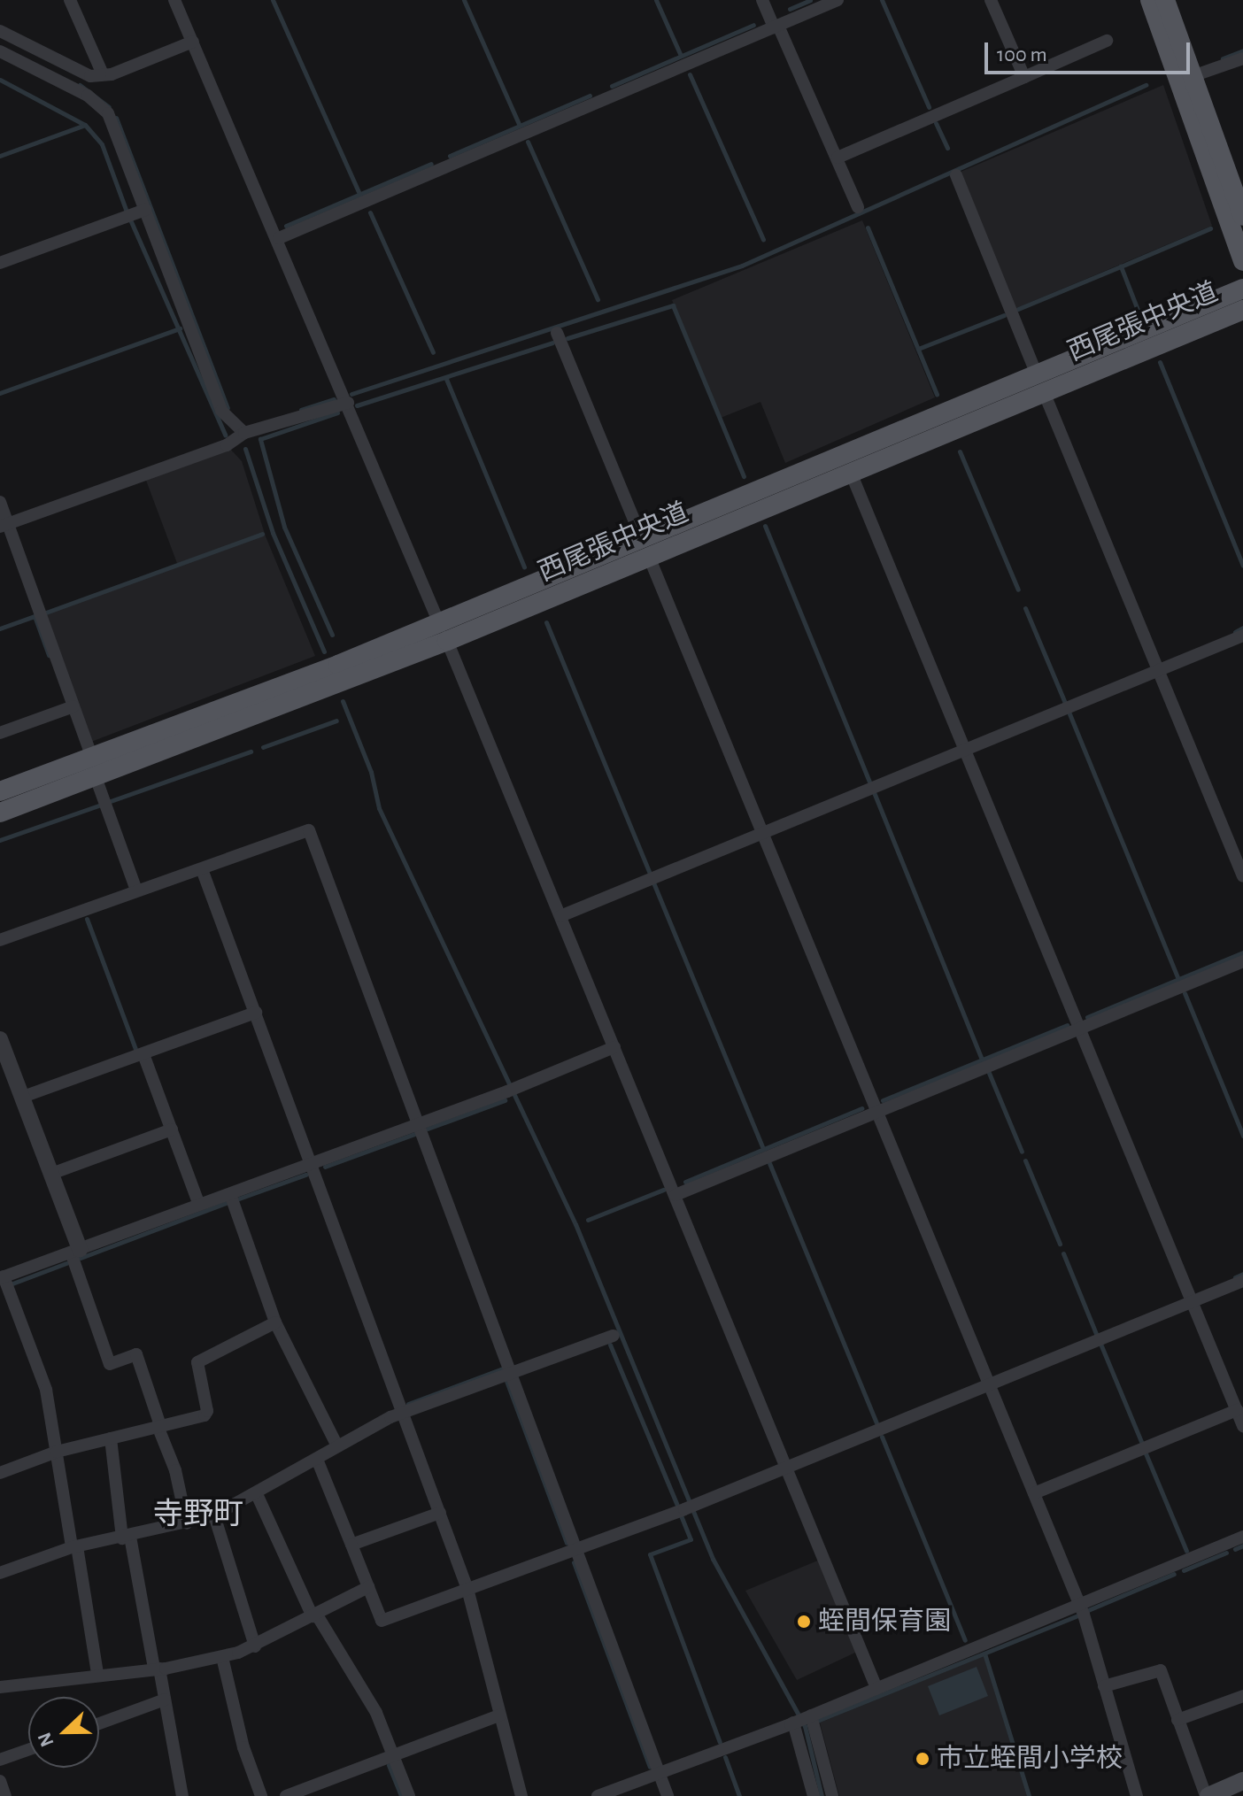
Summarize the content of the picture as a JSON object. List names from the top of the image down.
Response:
{
  "streets": {
    "main road": ["西尾張中央道"]
  },
  "districts": ["寺野町"],
  "places": ["蛭間保育園", "市立蛭間小学校"],
  "scale_bar": "100 m",
  "north": "left"
}
